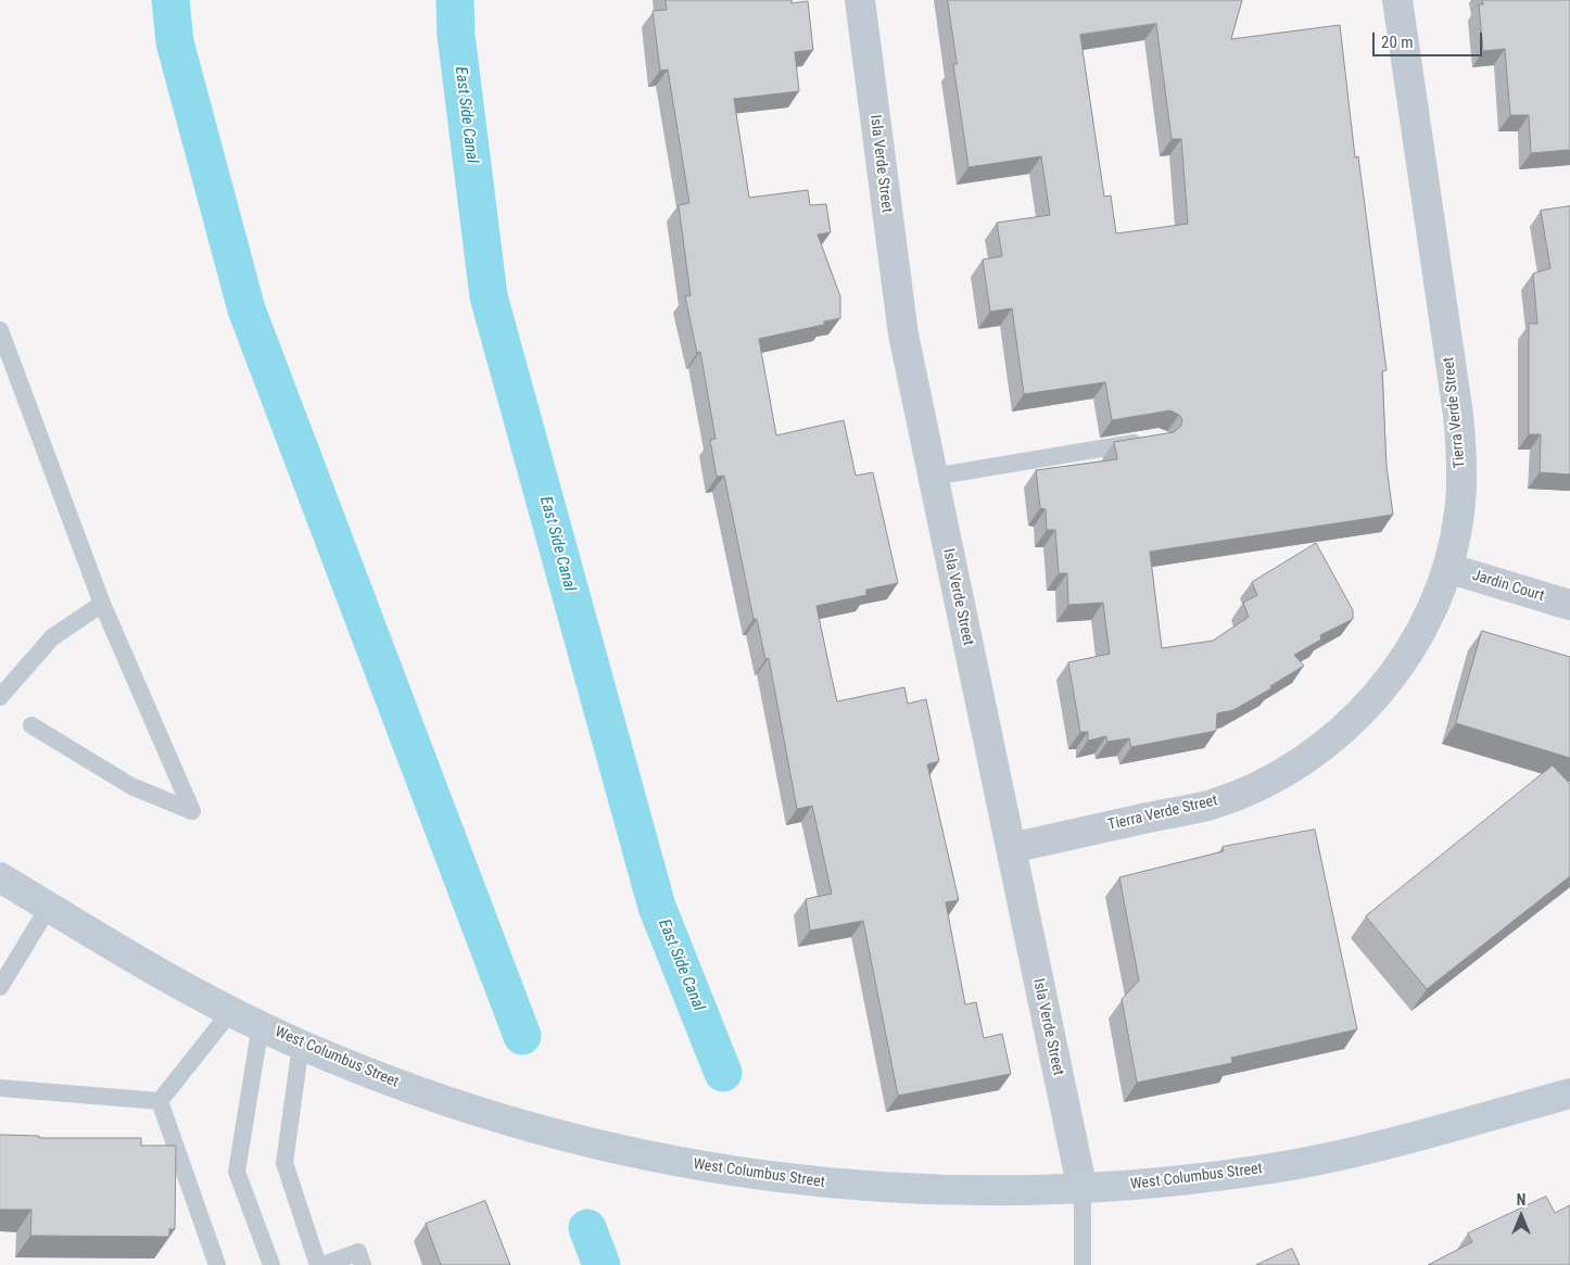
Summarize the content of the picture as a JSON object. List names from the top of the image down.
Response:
{
  "streets": {
    "main road": ["West Columbus Street"],
    "street": ["Isla Verde Street", "Tierra Verde Street", "Jardin Court"]
  },
  "crossings": [
    ["Isla Verde Street", "Tierra Verde Street"],
    ["Isla Verde Street", "West Columbus Street"],
    ["Tierra Verde Street", "Jardin Court"]
  ],
  "water": ["East Side Canal"],
  "scale_bar": "20 m",
  "north": "top"
}
